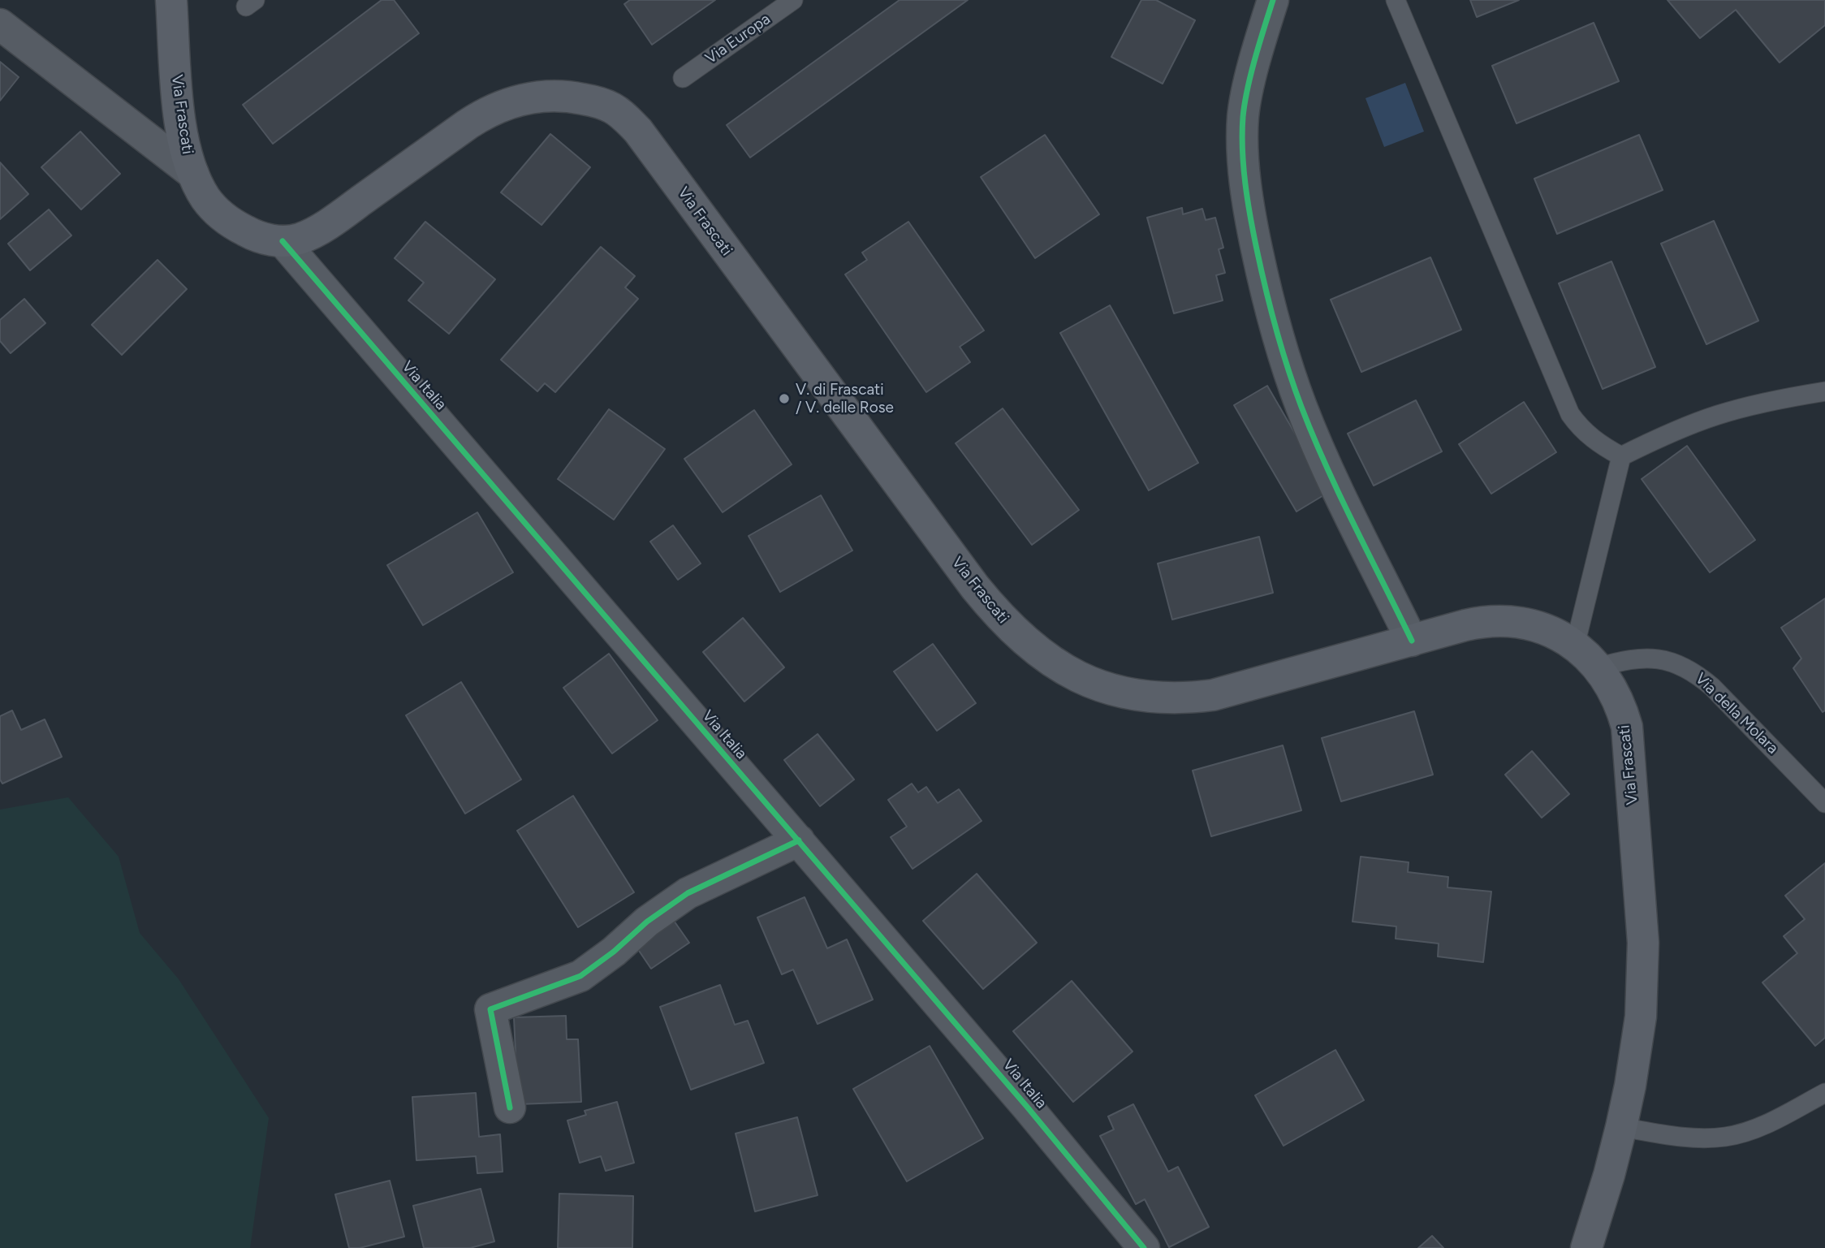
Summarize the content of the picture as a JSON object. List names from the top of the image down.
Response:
{
  "streets": {
    "main road": ["Via Frascati"],
    "street": ["Via Italia"],
    "lane": ["Via Europa", "Via della Molara"]
  },
  "crossings": [
    ["Via Frascati", "Via Italia"],
    ["Via Frascati", "Via della Molara"]
  ],
  "places": ["V. di Frascati / V. delle Rose"]
}
